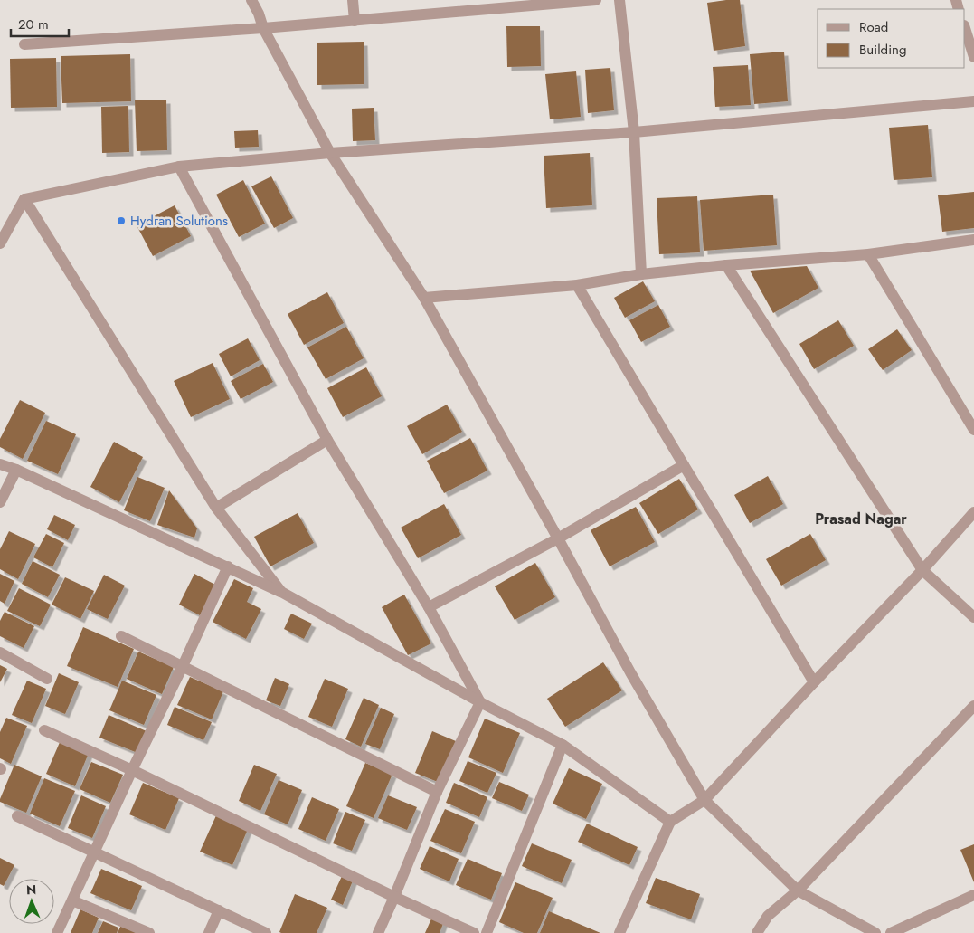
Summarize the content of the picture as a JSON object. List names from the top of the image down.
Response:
{
  "districts": ["Prasad Nagar"],
  "places": ["Hydran Solutions"],
  "legend": ["Road", "Building"],
  "scale_bar": "20 m",
  "north": "top"
}
